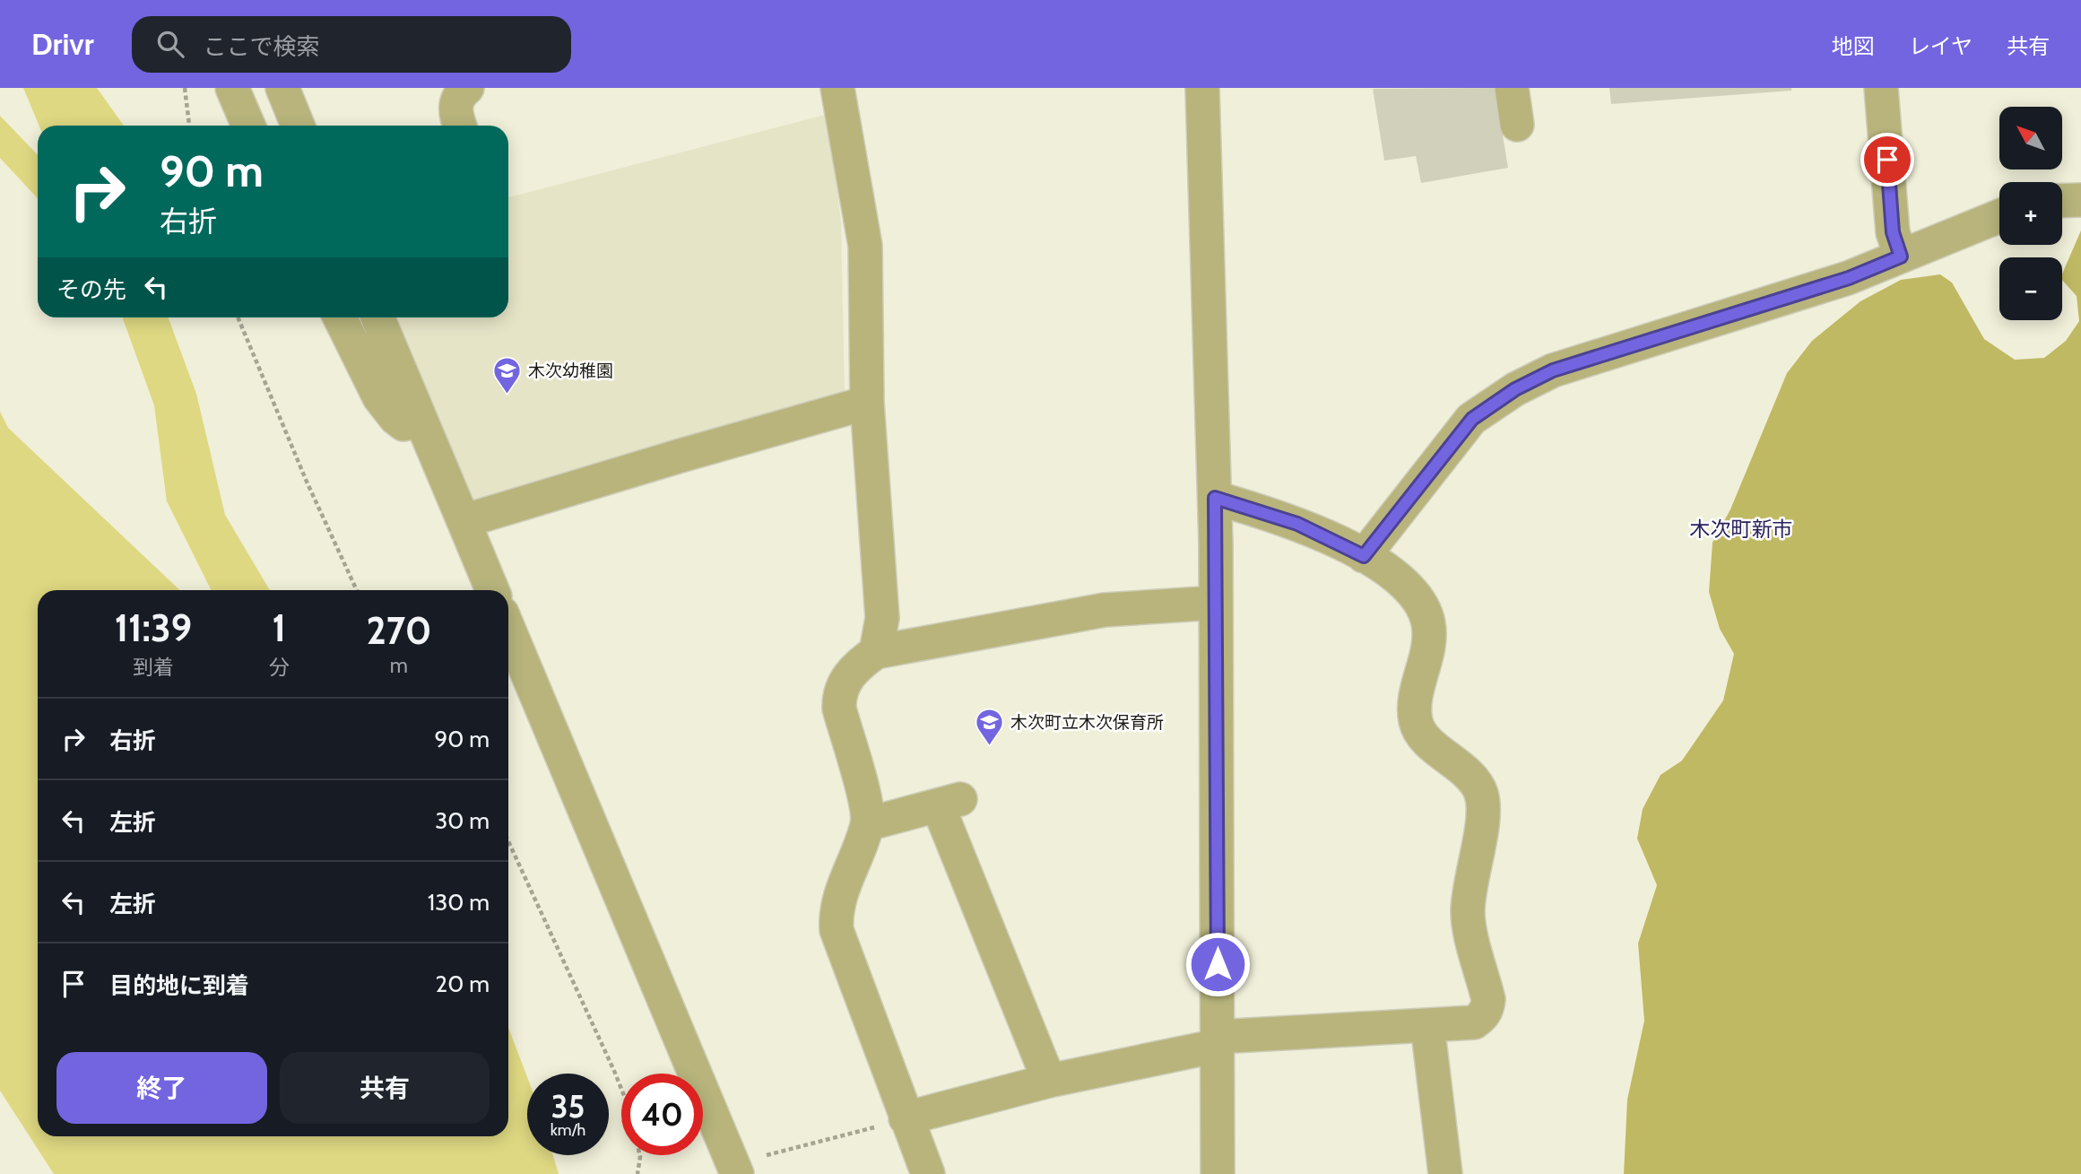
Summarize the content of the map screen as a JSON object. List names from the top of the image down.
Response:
{
  "districts": ["木次町新市"],
  "places": {
    "school or university": ["木次幼稚園", "木次町立木次保育所"]
  },
  "north": "top left",
  "page": {
    "header": "Drivr",
    "search": "ここで検索",
    "nav": ["地図", "レイヤ", "共有"],
    "map_buttons": ["+", "−"],
    "turn": ["90 m", "右折"],
    "then": "その先",
    "eta": [
      "11:39",
      "到着",
      "1",
      "分",
      "270",
      "m"
    ],
    "list": [
      {
        "name": "右折",
        "value": "90 m"
      },
      {
        "name": "左折",
        "value": "30 m"
      },
      {
        "name": "左折",
        "value": "130 m"
      },
      {
        "name": "目的地に到着",
        "value": "20 m"
      }
    ],
    "buttons": ["終了", "共有"],
    "speed": "35 km/h",
    "limit": "40"
  }
}
